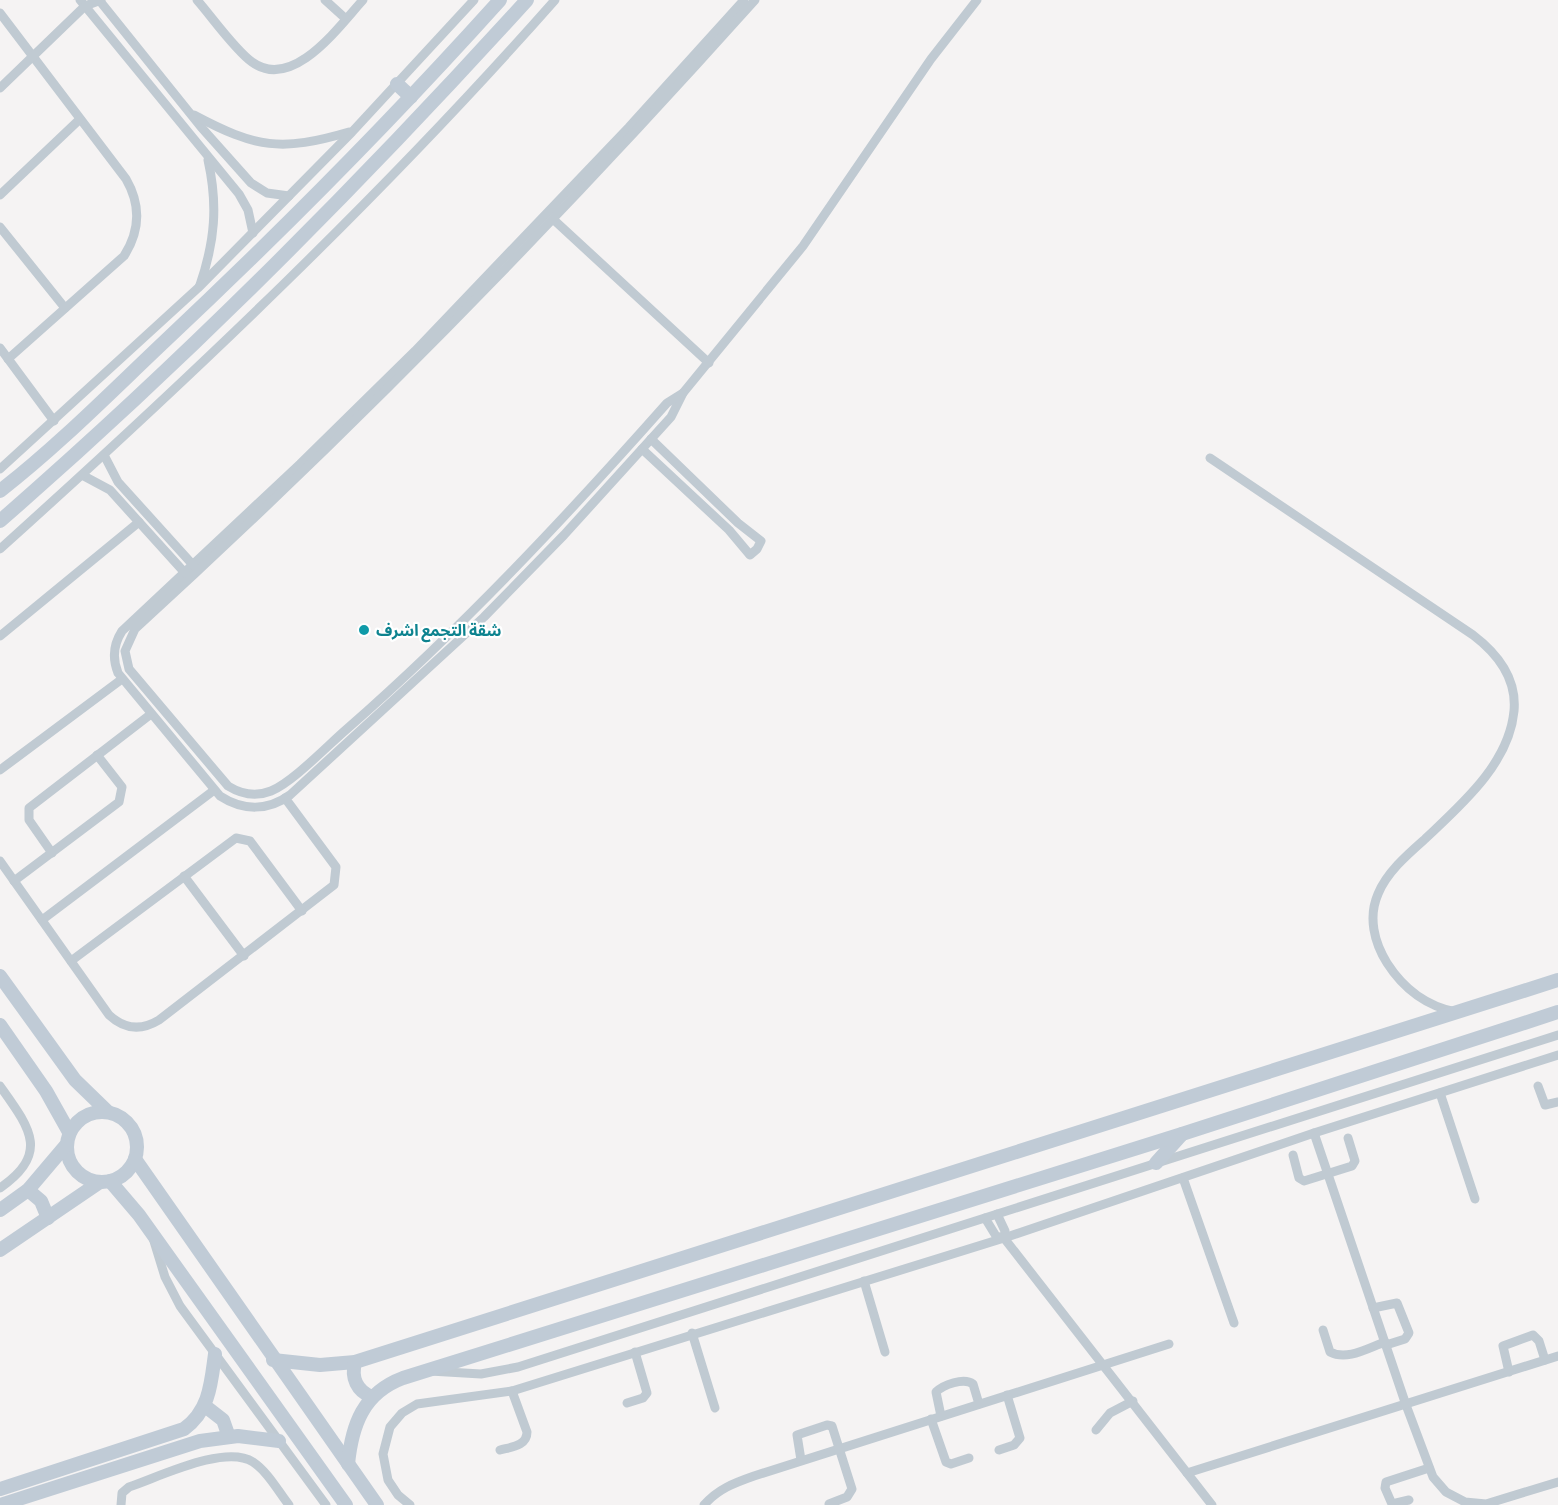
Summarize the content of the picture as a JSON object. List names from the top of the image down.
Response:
{
  "places": ["شقة التجمع اشرف"]
}
